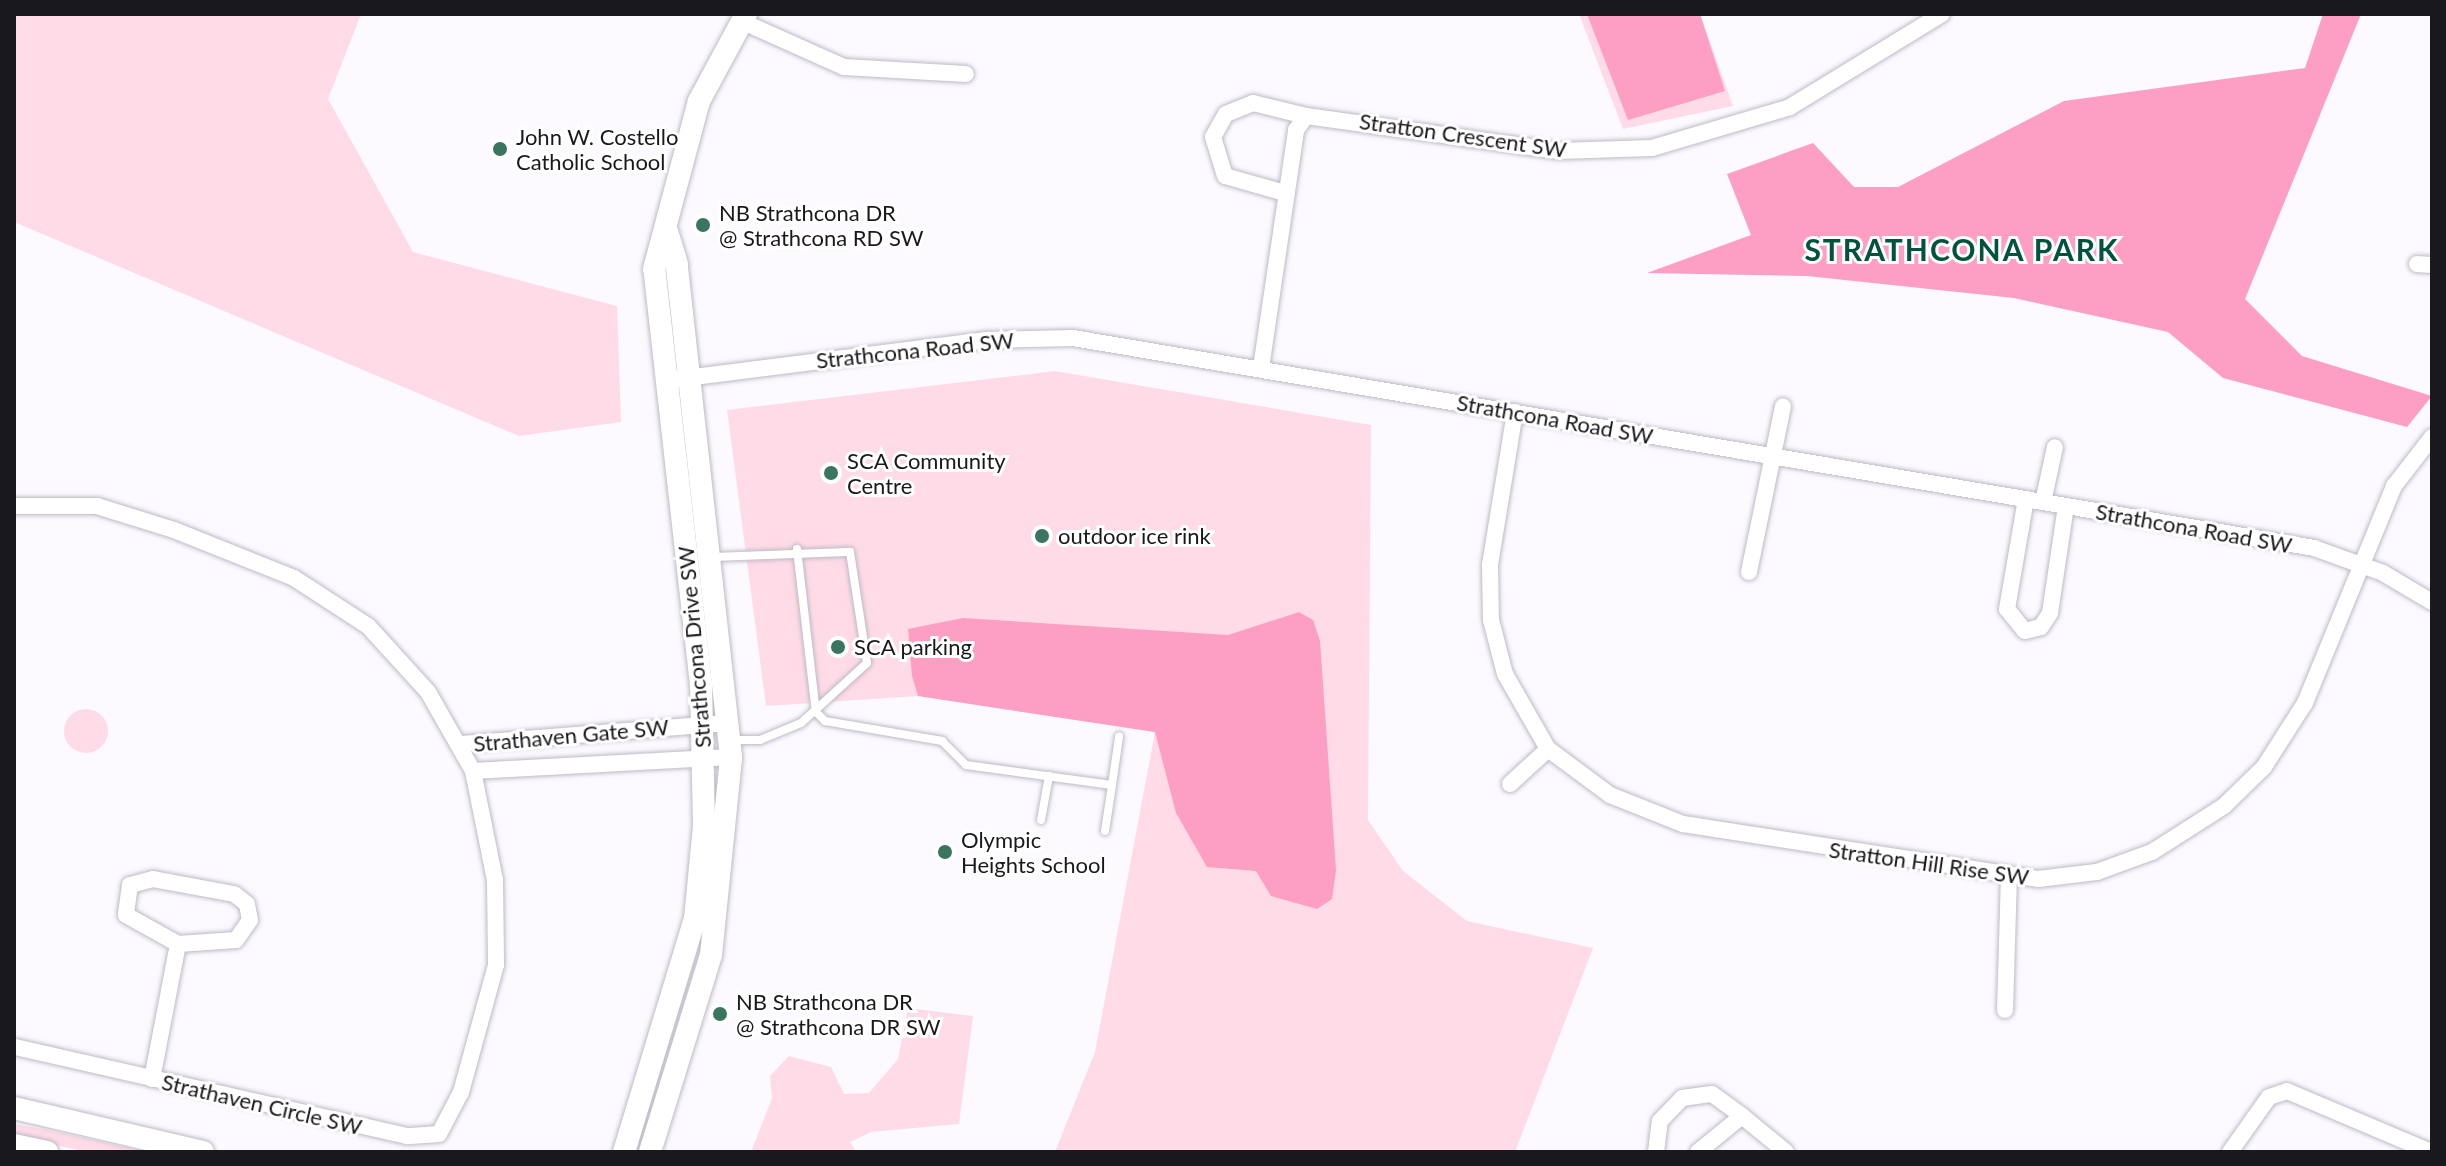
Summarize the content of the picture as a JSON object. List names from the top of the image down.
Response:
{
  "streets": {
    "street": [
      "Stratton Crescent SW",
      "Strathcona Road SW",
      "Strathcona Drive SW",
      "Strathaven Gate SW",
      "Stratton Hill Rise SW",
      "Strathaven Circle SW"
    ]
  },
  "crossings": [
    ["Strathcona Road SW", "Strathcona Drive SW"],
    ["Strathcona Road SW", "Stratton Hill Rise SW"],
    ["Strathcona Drive SW", "Strathaven Gate SW"],
    ["Strathaven Gate SW", "Strathaven Circle SW"]
  ],
  "districts": ["STRATHCONA PARK"],
  "places": [
    "John W. Costello Catholic School",
    "NB Strathcona DR @ Strathcona RD SW",
    "SCA Community Centre",
    "outdoor ice rink",
    "SCA parking",
    "Olympic Heights School",
    "NB Strathcona DR @ Strathcona DR SW"
  ]
}
